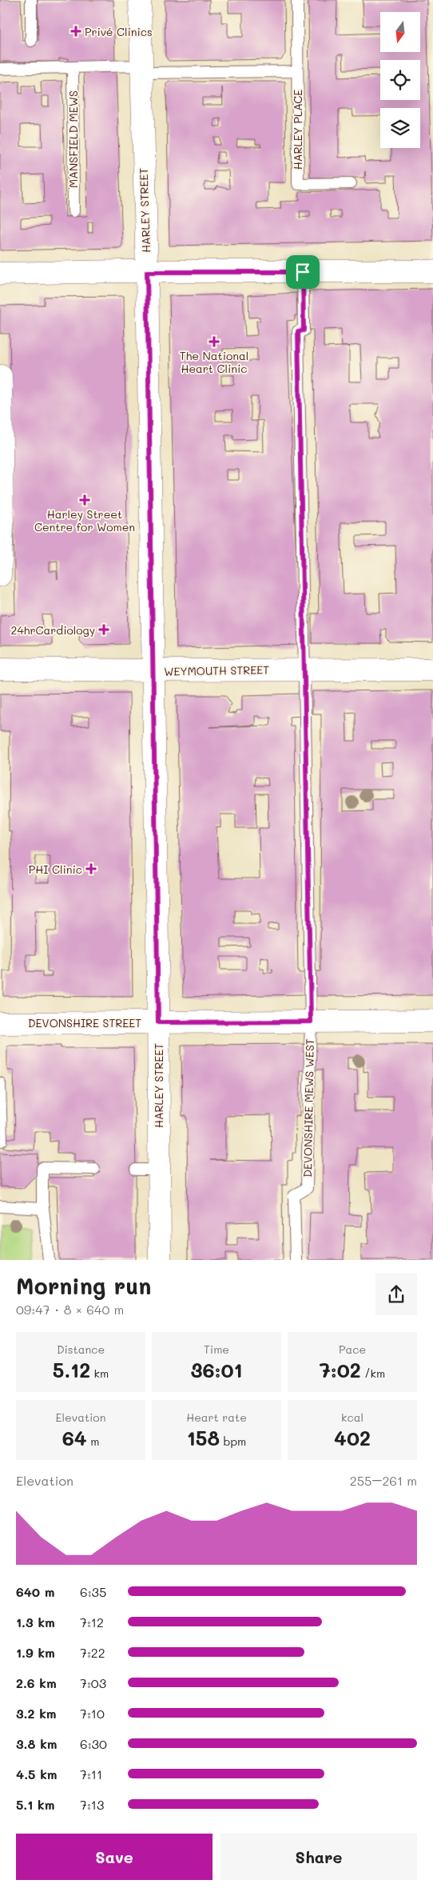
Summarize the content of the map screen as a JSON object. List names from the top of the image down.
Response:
{
  "streets": {
    "street": ["HARLEY STREET", "WEYMOUTH STREET", "DEVONSHIRE STREET"],
    "lane": ["HARLEY PLACE", "MANSFIELD MEWS", "DEVONSHIRE MEWS WEST"]
  },
  "crossings": [
    ["HARLEY STREET", "WEYMOUTH STREET"],
    ["HARLEY STREET", "DEVONSHIRE STREET"],
    ["DEVONSHIRE STREET", "DEVONSHIRE MEWS WEST"]
  ],
  "places": {
    "health": [
      "Privé Clinics",
      "The National Heart Clinic",
      "Harley Street Centre for Women",
      "24hrCardiology",
      "PHI Clinic"
    ]
  },
  "north": "bottom",
  "page": {
    "heading": ["Morning run", "09:47 · 8 × 640 m"],
    "stats": [
      ["Distance", "5.12 km"],
      ["Time", "36:01"],
      ["Pace", "7:02 /km"],
      ["Elevation", "64 m"],
      ["Heart rate", "158 bpm"],
      ["kcal", "402"]
    ],
    "chart": ["Elevation", "255–261 m"],
    "list": [
      {
        "name": "640 m",
        "note": "6:35"
      },
      {
        "name": "1.3 km",
        "note": "7:12"
      },
      {
        "name": "1.9 km",
        "note": "7:22"
      },
      {
        "name": "2.6 km",
        "note": "7:03"
      },
      {
        "name": "3.2 km",
        "note": "7:10"
      },
      {
        "name": "3.8 km",
        "note": "6:30"
      },
      {
        "name": "4.5 km",
        "note": "7:11"
      },
      {
        "name": "5.1 km",
        "note": "7:13"
      }
    ],
    "buttons": ["Save", "Share"]
  }
}
